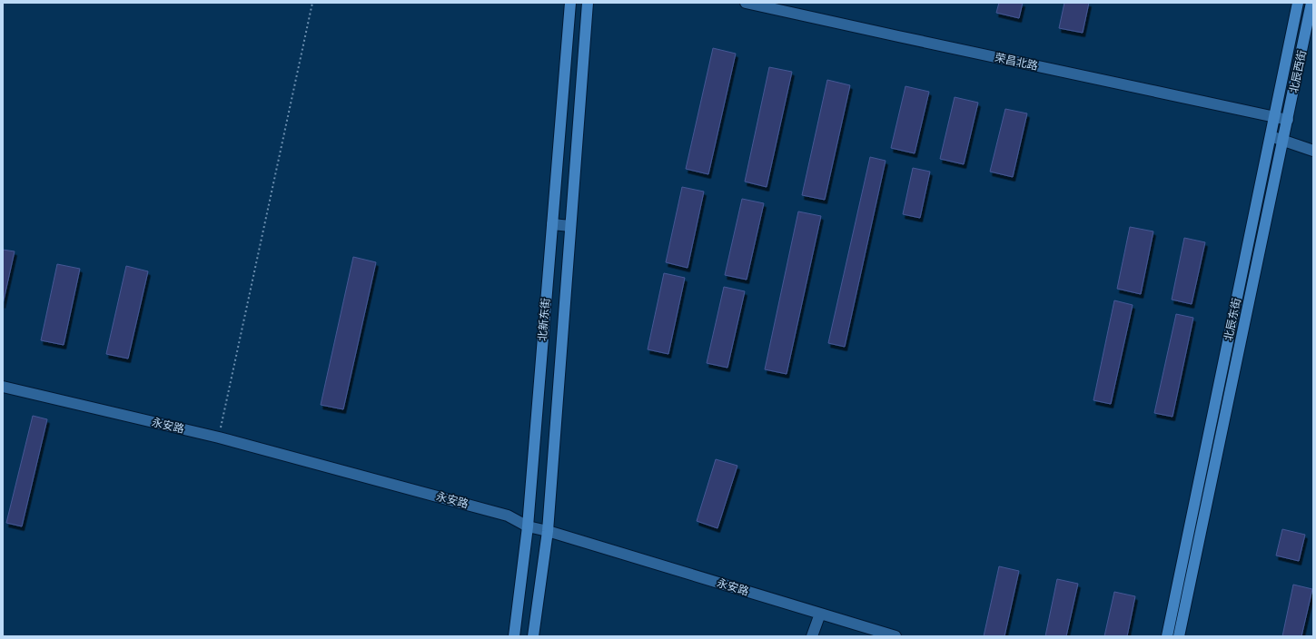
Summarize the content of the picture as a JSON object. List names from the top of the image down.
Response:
{
  "streets": {
    "main road": ["北辰西街", "北新东街", "北辰东街"],
    "street": ["荣昌北路", "永安路"]
  },
  "crossings": [
    ["荣昌北路", "北辰西街"],
    ["荣昌北路", "北辰东街"],
    ["北辰西街", "北辰东街"],
    ["北新东街", "永安路"]
  ]
}
